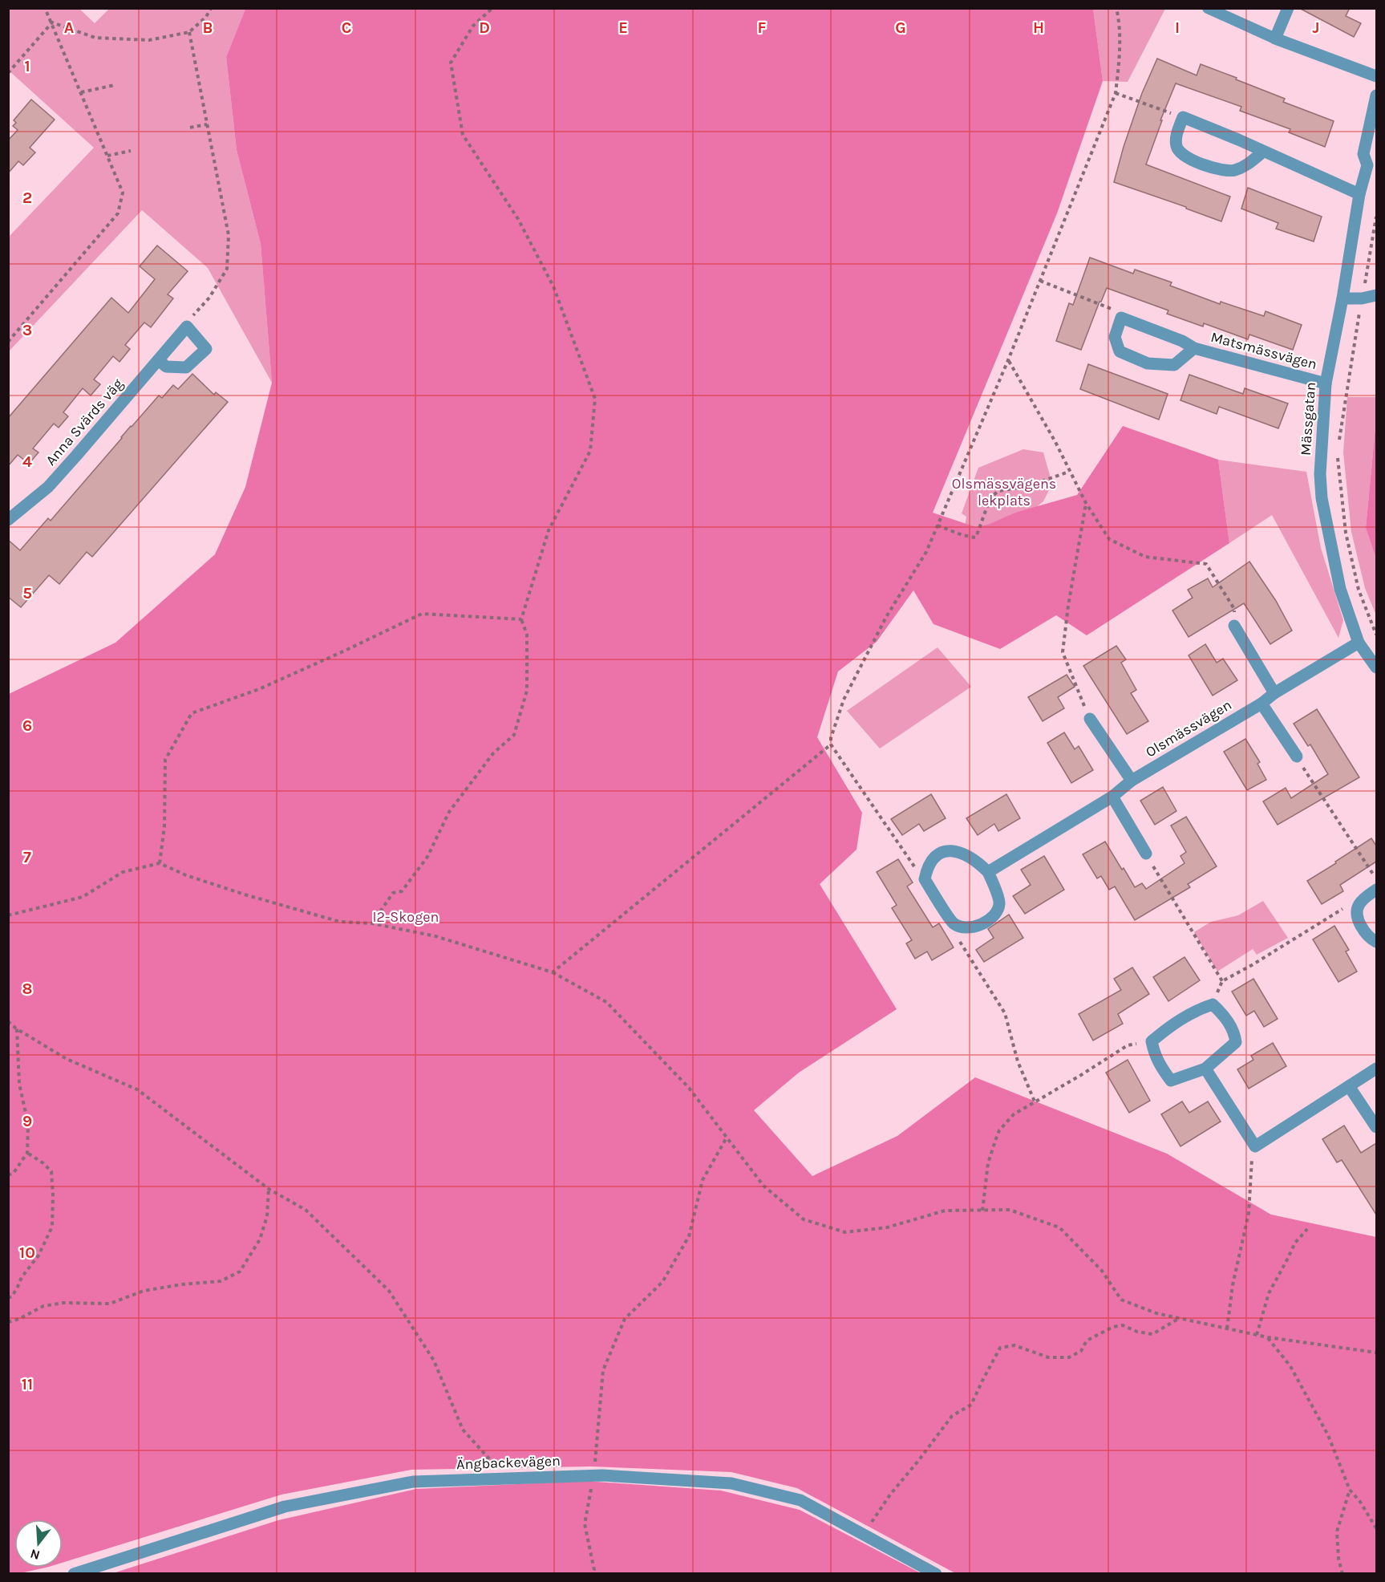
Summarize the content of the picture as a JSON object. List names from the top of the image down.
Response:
{
  "streets": {
    "street": [
      "Matsmässvägen",
      "Mässgatan",
      "Anna Svärds väg",
      "Olsmässvägen",
      "Ängbackevägen"
    ]
  },
  "crossings": [
    ["Matsmässvägen", "Mässgatan"],
    ["Mässgatan", "Olsmässvägen"]
  ],
  "parks": ["Olsmässvägens lekplats", "I2-Skogen"],
  "north": "bottom",
  "grid": {
    "columns": [
      "A",
      "B",
      "C",
      "D",
      "E",
      "F",
      "G",
      "H",
      "I",
      "J"
    ],
    "rows": [
      "1",
      "2",
      "3",
      "4",
      "5",
      "6",
      "7",
      "8",
      "9",
      "10",
      "11"
    ]
  }
}
